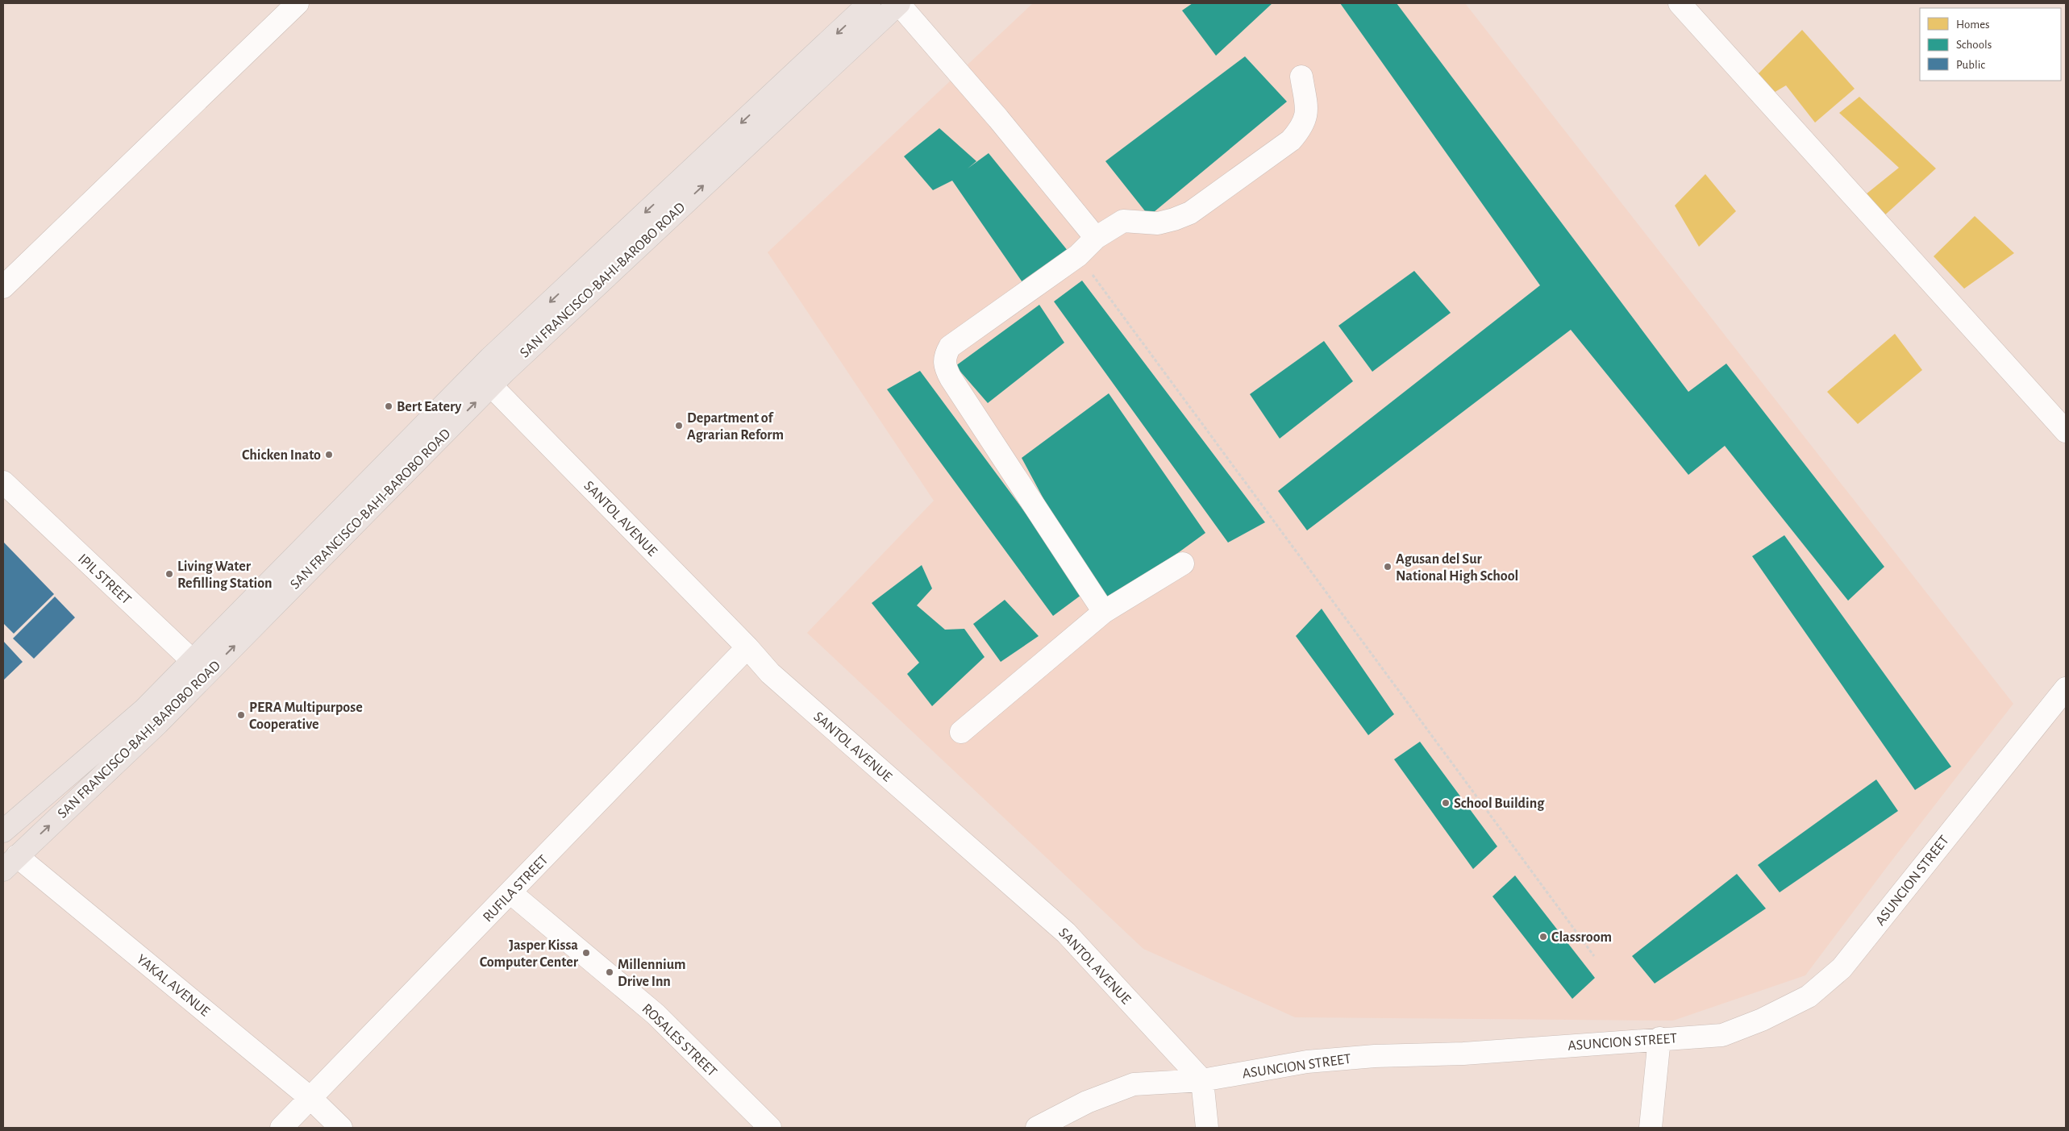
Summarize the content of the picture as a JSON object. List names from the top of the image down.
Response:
{
  "streets": {
    "main road": ["SAN FRANCISCO-BAHI-BAROBO ROAD"],
    "street": [
      "SANTOL AVENUE",
      "IPIL STREET",
      "ASUNCION STREET",
      "RUFILA STREET",
      "YAKAL AVENUE",
      "ROSALES STREET"
    ]
  },
  "crossings": [
    ["SAN FRANCISCO-BAHI-BAROBO ROAD", "SANTOL AVENUE"],
    ["SAN FRANCISCO-BAHI-BAROBO ROAD", "IPIL STREET"],
    ["SAN FRANCISCO-BAHI-BAROBO ROAD", "YAKAL AVENUE"],
    ["SANTOL AVENUE", "ASUNCION STREET"],
    ["SANTOL AVENUE", "RUFILA STREET"],
    ["RUFILA STREET", "YAKAL AVENUE"],
    ["RUFILA STREET", "ROSALES STREET"]
  ],
  "places": [
    "Bert Eatery",
    "Department of Agrarian Reform",
    "Chicken Inato",
    "Agusan del Sur National High School",
    "Living Water Refilling Station",
    "PERA Multipurpose Cooperative",
    "School Building",
    "Classroom",
    "Jasper Kissa Computer Center",
    "Millennium Drive Inn"
  ],
  "legend": ["Homes", "Schools", "Public"]
}
